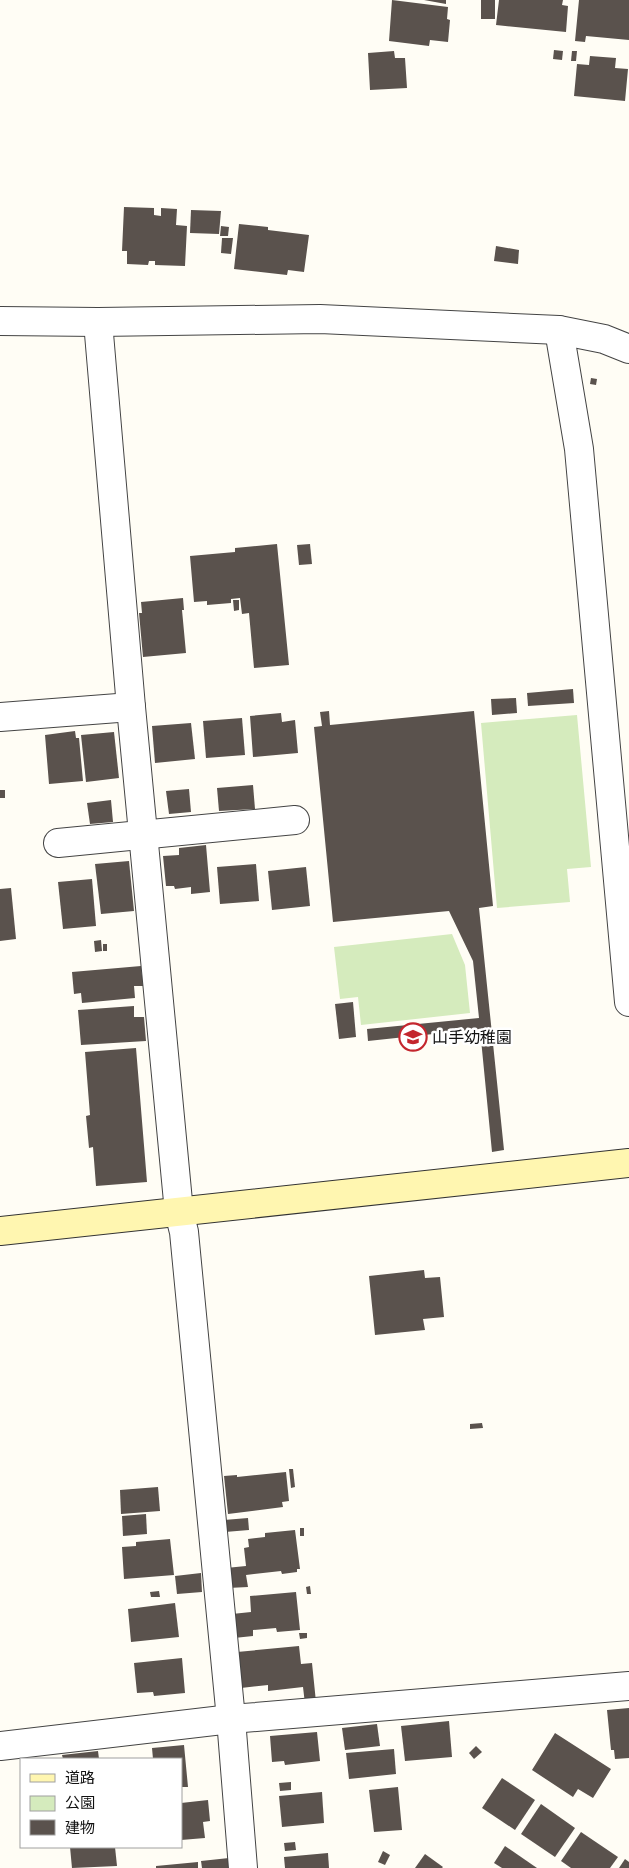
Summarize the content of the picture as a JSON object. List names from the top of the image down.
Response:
{
  "places": {
    "school or university": ["山手幼稚園"]
  },
  "legend": ["道路", "公園", "建物"]
}
